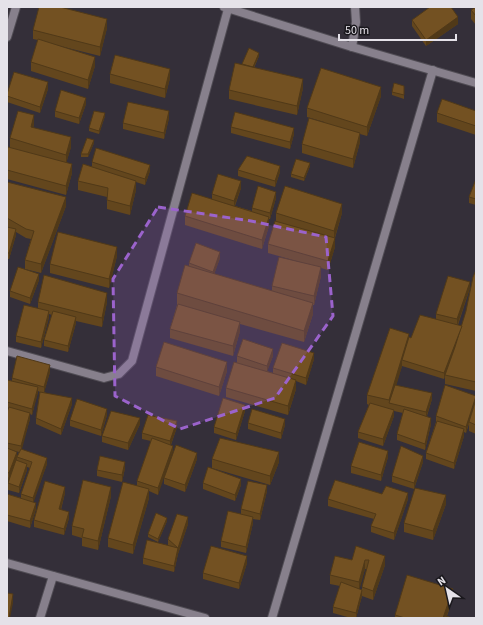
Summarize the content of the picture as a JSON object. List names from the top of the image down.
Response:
{
  "scale_bar": "50 m",
  "north": "top left"
}
